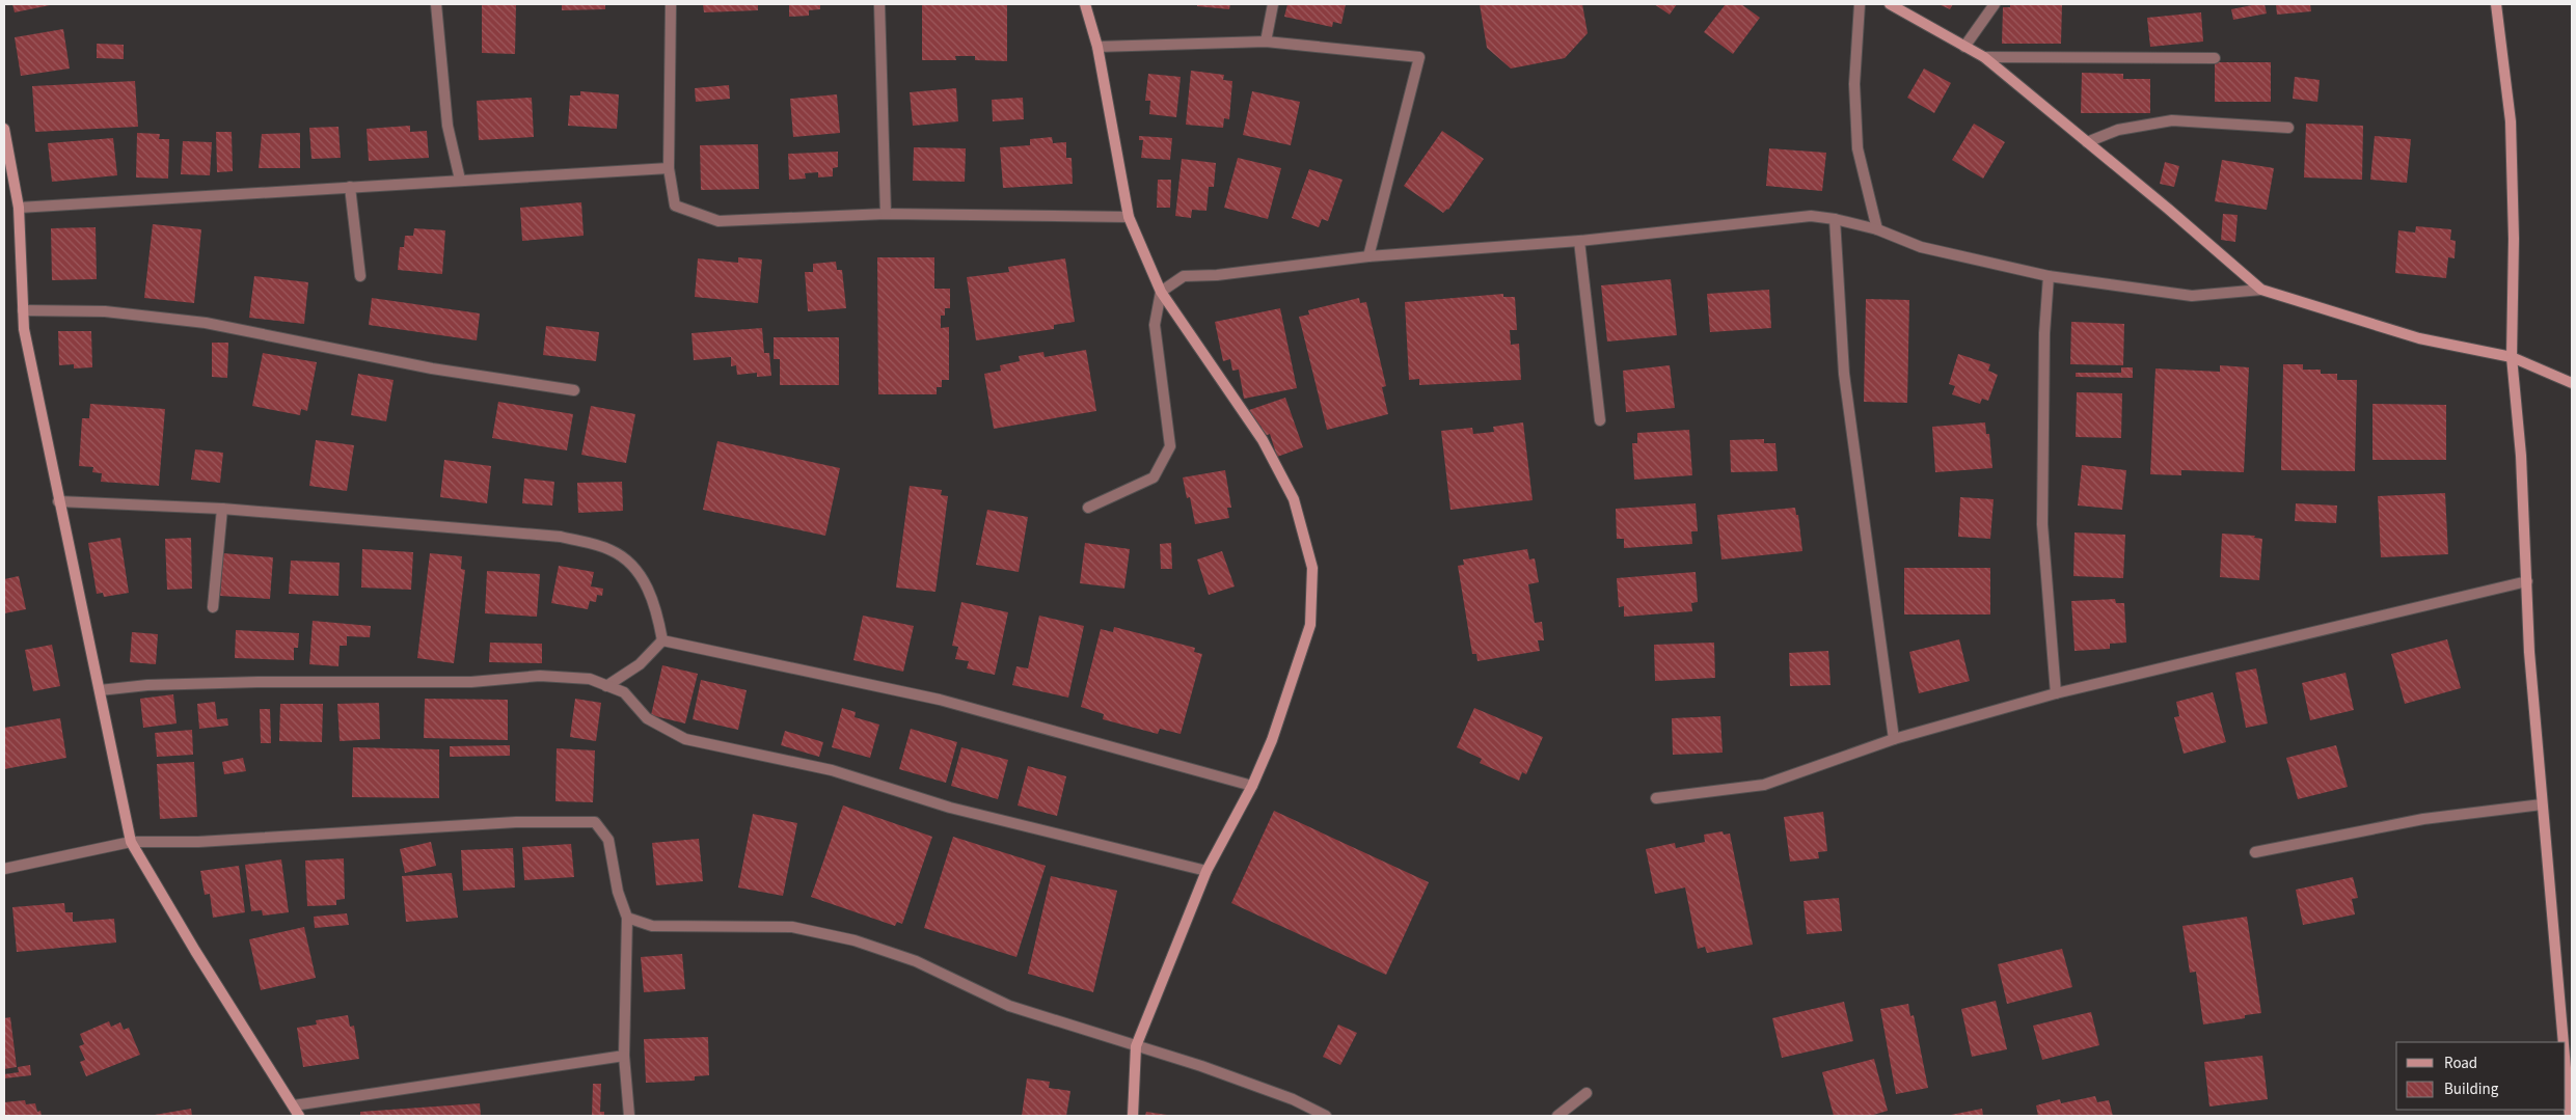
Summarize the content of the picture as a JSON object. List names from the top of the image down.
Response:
{
  "legend": ["Road", "Building"]
}
